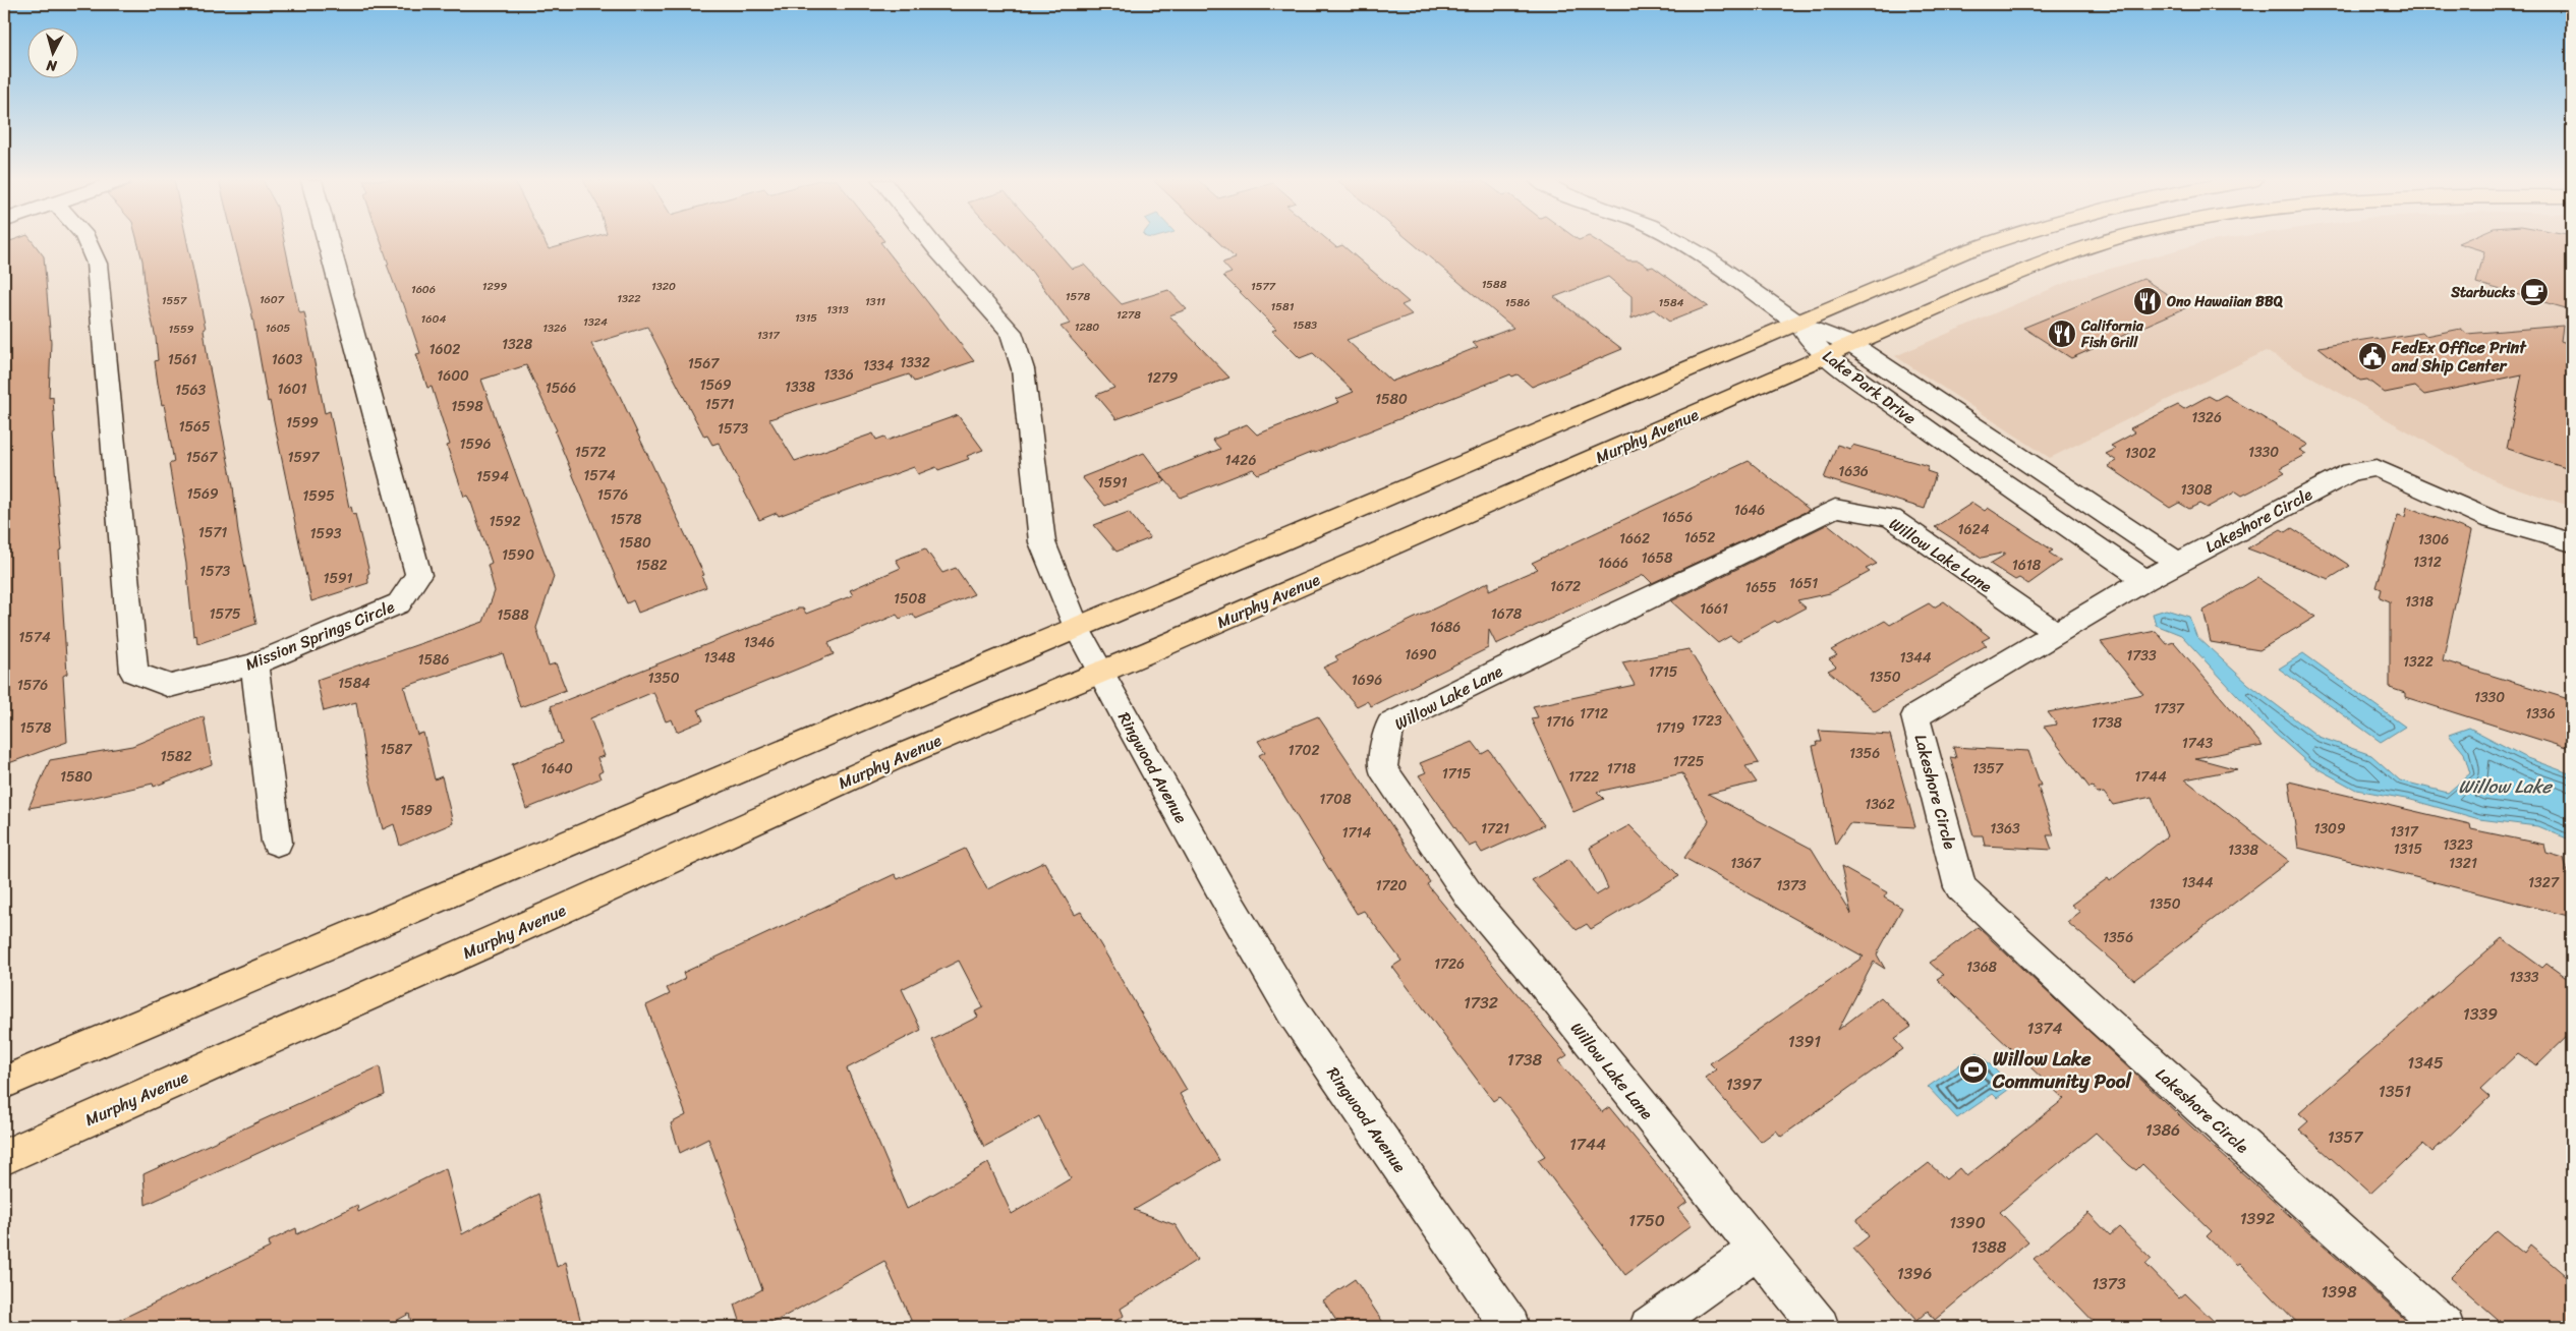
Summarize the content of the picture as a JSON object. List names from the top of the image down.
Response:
{
  "streets": {
    "main road": ["Murphy Avenue"],
    "street": [
      "Lake Park Drive",
      "Lakeshore Circle",
      "Willow Lake Lane",
      "Mission Springs Circle",
      "Ringwood Avenue"
    ]
  },
  "crossings": [
    ["Lake Park Drive", "Murphy Avenue"],
    ["Lake Park Drive", "Lakeshore Circle"],
    ["Murphy Avenue", "Ringwood Avenue"],
    ["Lakeshore Circle", "Willow Lake Lane"]
  ],
  "water": ["Willow Lake"],
  "places": {
    "cafe": ["Starbucks"],
    "restaurant": ["Ono Hawaiian BBQ", "California Fish Grill"],
    "public building": ["FedEx Office Print and Ship Center"],
    "sports": ["Willow Lake Community Pool"]
  },
  "house_numbers": [
    "1588",
    "1299",
    "1320",
    "1577",
    "1606",
    "1578",
    "1322",
    "1607",
    "1557",
    "1311",
    "1586",
    "1584",
    "1581",
    "1313",
    "1278",
    "1315",
    "1604",
    "1324",
    "1583",
    "1280",
    "1605",
    "1326",
    "1559",
    "1317",
    "1328",
    "1602",
    "1561",
    "1603",
    "1332",
    "1567",
    "1334",
    "1336",
    "1600",
    "1279",
    "1569",
    "1338",
    "1566",
    "1601",
    "1563",
    "1580",
    "1571",
    "1598",
    "1326",
    "1599",
    "1565",
    "1573",
    "1596",
    "1572",
    "1330",
    "1302",
    "1567",
    "1597",
    "1426",
    "1636",
    "1574",
    "1594",
    "1591",
    "1308",
    "1569",
    "1576",
    "1595",
    "1646",
    "1656",
    "1578",
    "1592",
    "1624",
    "1571",
    "1593",
    "1652",
    "1662",
    "1306",
    "1580",
    "1590",
    "1658",
    "1312",
    "1666",
    "1582",
    "1618",
    "1573",
    "1591",
    "1651",
    "1672",
    "1655",
    "1508",
    "1318",
    "1661",
    "1575",
    "1678",
    "1588",
    "1686",
    "1574",
    "1346",
    "1690",
    "1733",
    "1348",
    "1344",
    "1586",
    "1322",
    "1715",
    "1350",
    "1350",
    "1696",
    "1584",
    "1576",
    "1330",
    "1737",
    "1712",
    "1336",
    "1723",
    "1716",
    "1738",
    "1578",
    "1719",
    "1743",
    "1587",
    "1702",
    "1356",
    "1582",
    "1725",
    "1640",
    "1718",
    "1357",
    "1715",
    "1580",
    "1722",
    "1744",
    "1708",
    "1362",
    "1589",
    "1721",
    "1363",
    "1309",
    "1317",
    "1714",
    "1323",
    "1315",
    "1338",
    "1367",
    "1321",
    "1344",
    "1327",
    "1720",
    "1373",
    "1350",
    "1356",
    "1726",
    "1368",
    "1333",
    "1732",
    "1339",
    "1374",
    "1391",
    "1738",
    "1345",
    "1397",
    "1351",
    "1386",
    "1357",
    "1744",
    "1392",
    "1750",
    "1390",
    "1388",
    "1396",
    "1373",
    "1398"
  ],
  "north": "bottom"
}
